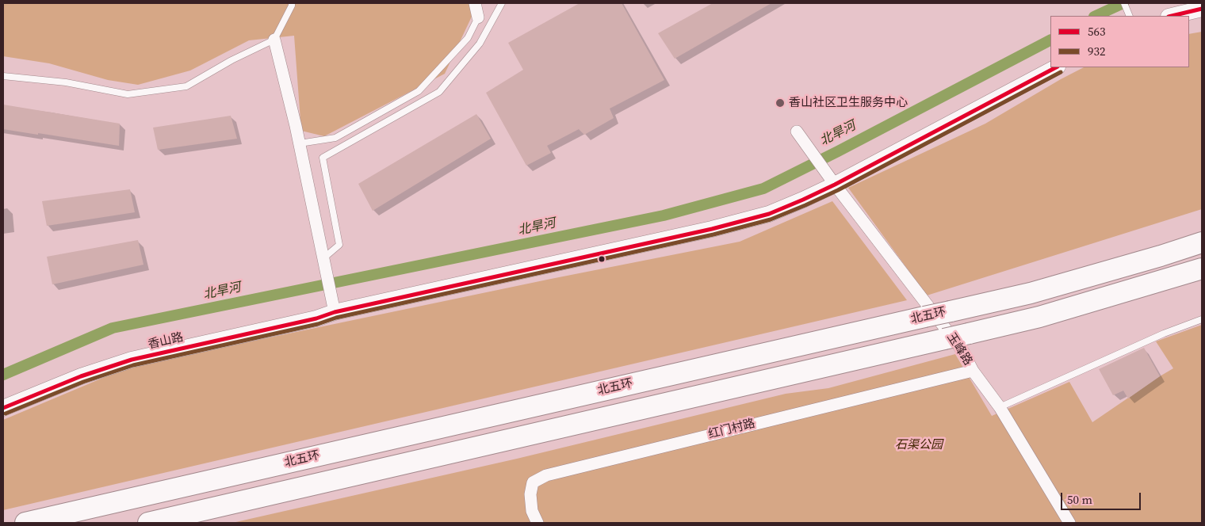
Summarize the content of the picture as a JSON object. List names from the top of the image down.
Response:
{
  "streets": {
    "highway": ["北五环"],
    "street": ["香山路", "玉峰路", "红门村路"]
  },
  "crossings": [
    ["香山路", "玉峰路"],
    ["玉峰路", "红门村路"]
  ],
  "water": ["北旱河"],
  "parks": ["石渠公园"],
  "places": ["香山社区卫生服务中心"],
  "lines": ["transit line 563", "transit line 932"],
  "legend": ["563", "932"],
  "scale_bar": "50 m"
}
